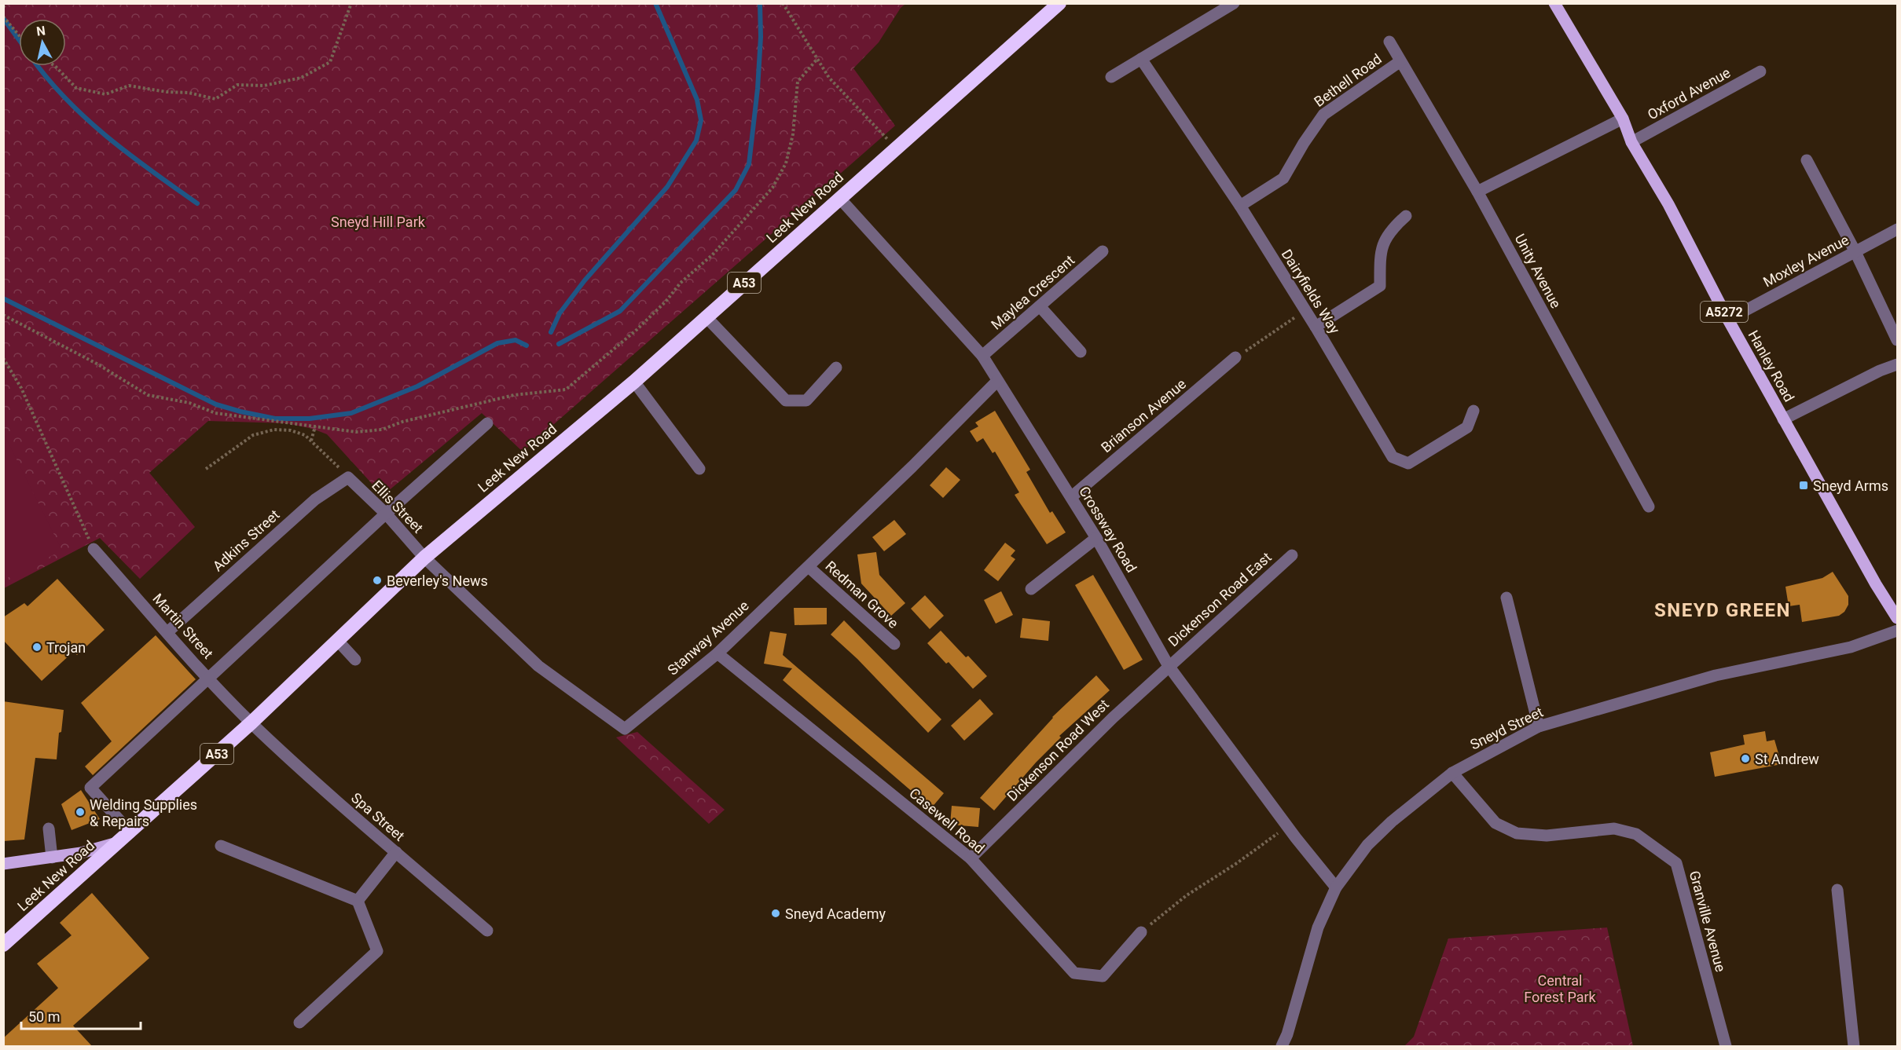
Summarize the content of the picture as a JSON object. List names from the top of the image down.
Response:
{
  "streets": {
    "highway": ["Leek New Road", "A53"],
    "main road": ["A5272", "Hanley Road"],
    "street": [
      "Bethell Road",
      "Oxford Avenue",
      "Moxley Avenue",
      "Unity Avenue",
      "Dairyfields Way",
      "Maylea Crescent",
      "Brianson Avenue",
      "Ellis Street",
      "Crossway Road",
      "Adkins Street",
      "Redman Grove",
      "Dickenson Road East",
      "Martin Street",
      "Stanway Avenue",
      "Sneyd Street",
      "Dickenson Road West",
      "Spa Street",
      "Casewell Road",
      "Granville Avenue"
    ]
  },
  "crossings": [
    ["Bethell Road", "Unity Avenue"],
    ["Bethell Road", "Dairyfields Way"],
    ["Oxford Avenue", "Hanley Road"],
    ["Leek New Road", "Ellis Street"],
    ["Leek New Road", "Crossway Road"],
    ["Leek New Road", "Martin Street"],
    ["Leek New Road", "Stanway Avenue"],
    ["Leek New Road", "Spa Street"],
    ["Moxley Avenue", "Hanley Road"],
    ["Maylea Crescent", "Crossway Road"],
    ["Brianson Avenue", "Crossway Road"],
    ["Ellis Street", "Adkins Street"],
    ["Ellis Street", "Stanway Avenue"],
    ["Crossway Road", "Dickenson Road East"],
    ["Crossway Road", "Stanway Avenue"],
    ["Crossway Road", "Sneyd Street"],
    ["Crossway Road", "Dickenson Road West"],
    ["Adkins Street", "Martin Street"],
    ["Redman Grove", "Stanway Avenue"],
    ["Dickenson Road East", "Dickenson Road West"],
    ["Martin Street", "Spa Street"],
    ["Stanway Avenue", "Casewell Road"],
    ["Sneyd Street", "Granville Avenue"],
    ["Dickenson Road West", "Casewell Road"]
  ],
  "districts": ["SNEYD GREEN"],
  "parks": ["Sneyd Hill Park", "Central Forest Park"],
  "places": {
    "transit": ["Sneyd Arms"],
    "other": [
      "Beverley's News",
      "Trojan",
      "St Andrew",
      "Welding Supplies & Repairs",
      "Sneyd Academy"
    ]
  },
  "scale_bar": "50 m",
  "north": "top"
}
